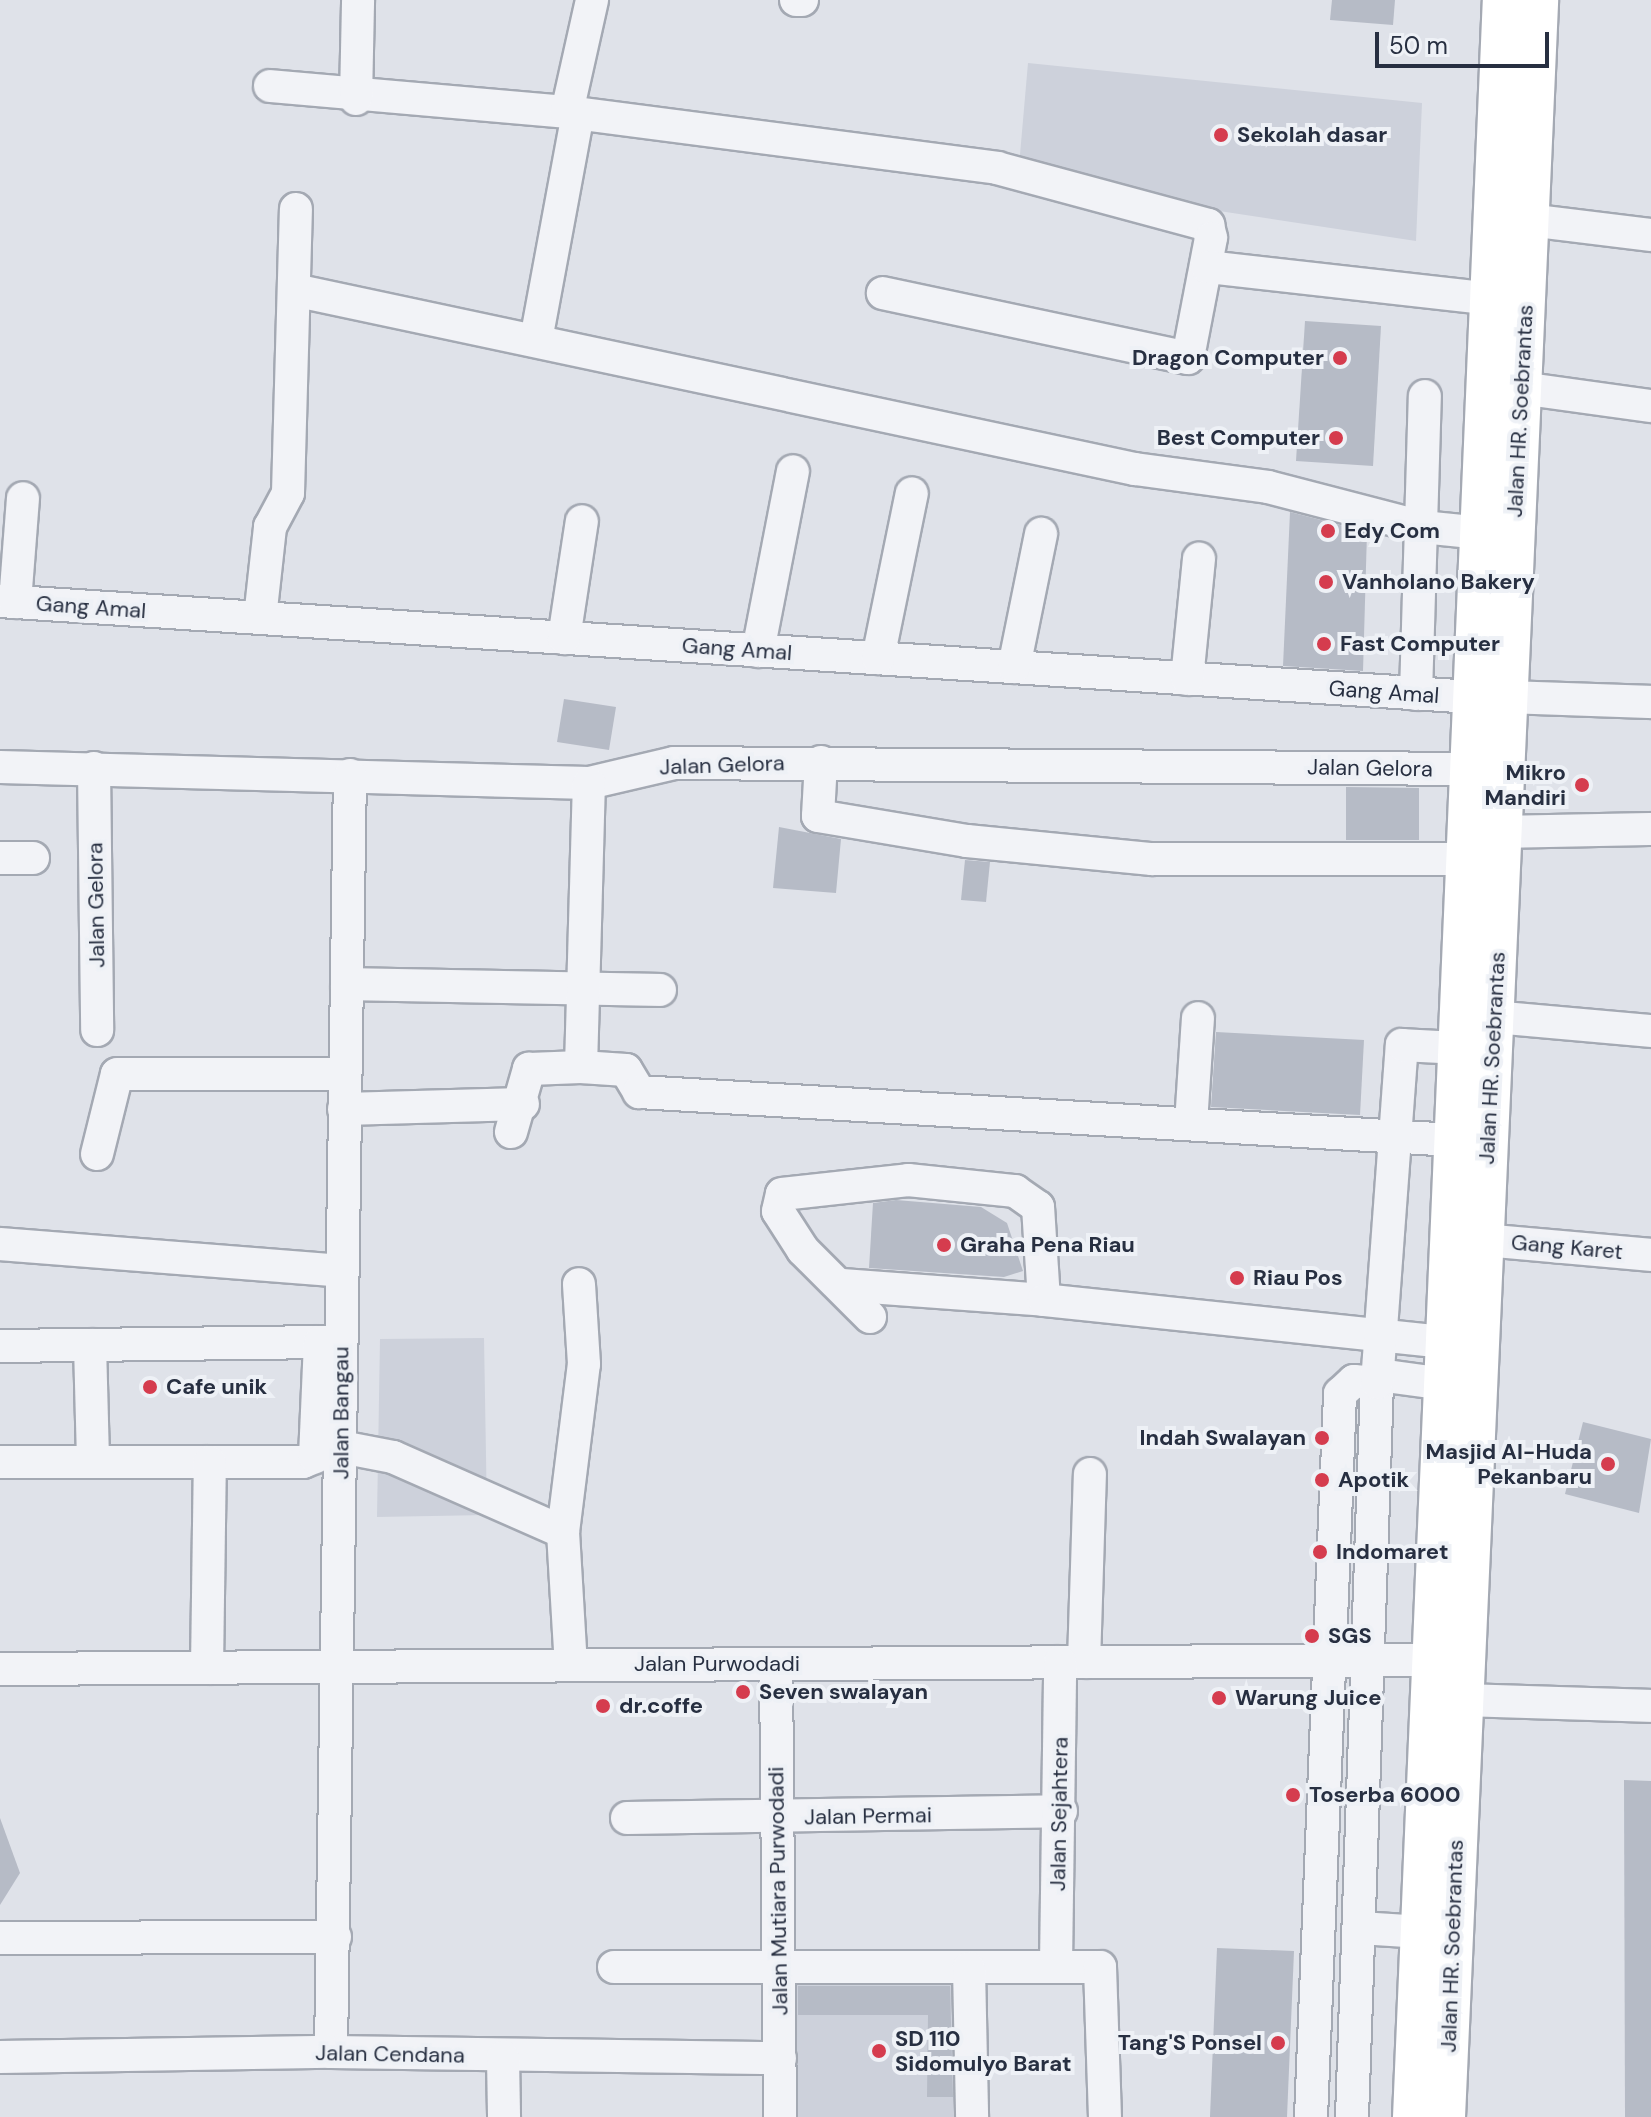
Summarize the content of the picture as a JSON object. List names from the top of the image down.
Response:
{
  "streets": {
    "main road": ["Jalan HR. Soebrantas"],
    "street": [
      "Gang Amal",
      "Jalan Gelora",
      "Gang Karet",
      "Jalan Bangau",
      "Jalan Purwodadi",
      "Jalan Sejahtera",
      "Jalan Permai",
      "Jalan Mutiara Purwodadi",
      "Jalan Cendana"
    ]
  },
  "crossings": [
    ["Jalan HR. Soebrantas", "Gang Amal"],
    ["Jalan HR. Soebrantas", "Jalan Gelora"],
    ["Jalan HR. Soebrantas", "Gang Karet"],
    ["Jalan HR. Soebrantas", "Jalan Purwodadi"],
    ["Jalan Gelora", "Jalan Bangau"],
    ["Jalan Bangau", "Jalan Purwodadi"],
    ["Jalan Bangau", "Jalan Cendana"],
    ["Jalan Purwodadi", "Jalan Sejahtera"],
    ["Jalan Purwodadi", "Jalan Mutiara Purwodadi"],
    ["Jalan Sejahtera", "Jalan Permai"],
    ["Jalan Permai", "Jalan Mutiara Purwodadi"],
    ["Jalan Mutiara Purwodadi", "Jalan Cendana"]
  ],
  "places": [
    "Sekolah dasar",
    "Dragon Computer",
    "Best Computer",
    "Edy Com",
    "Vanholano Bakery",
    "Fast Computer",
    "Mikro Mandiri",
    "Graha Pena Riau",
    "Riau Pos",
    "Cafe unik",
    "Indah Swalayan",
    "Masjid Al-Huda Pekanbaru",
    "Apotik",
    "Indomaret",
    "SGS",
    "Seven swalayan",
    "Warung Juice",
    "dr.coffe",
    "Toserba 6000",
    "Tang'S Ponsel",
    "SD 110 Sidomulyo Barat"
  ],
  "scale_bar": "50 m"
}
